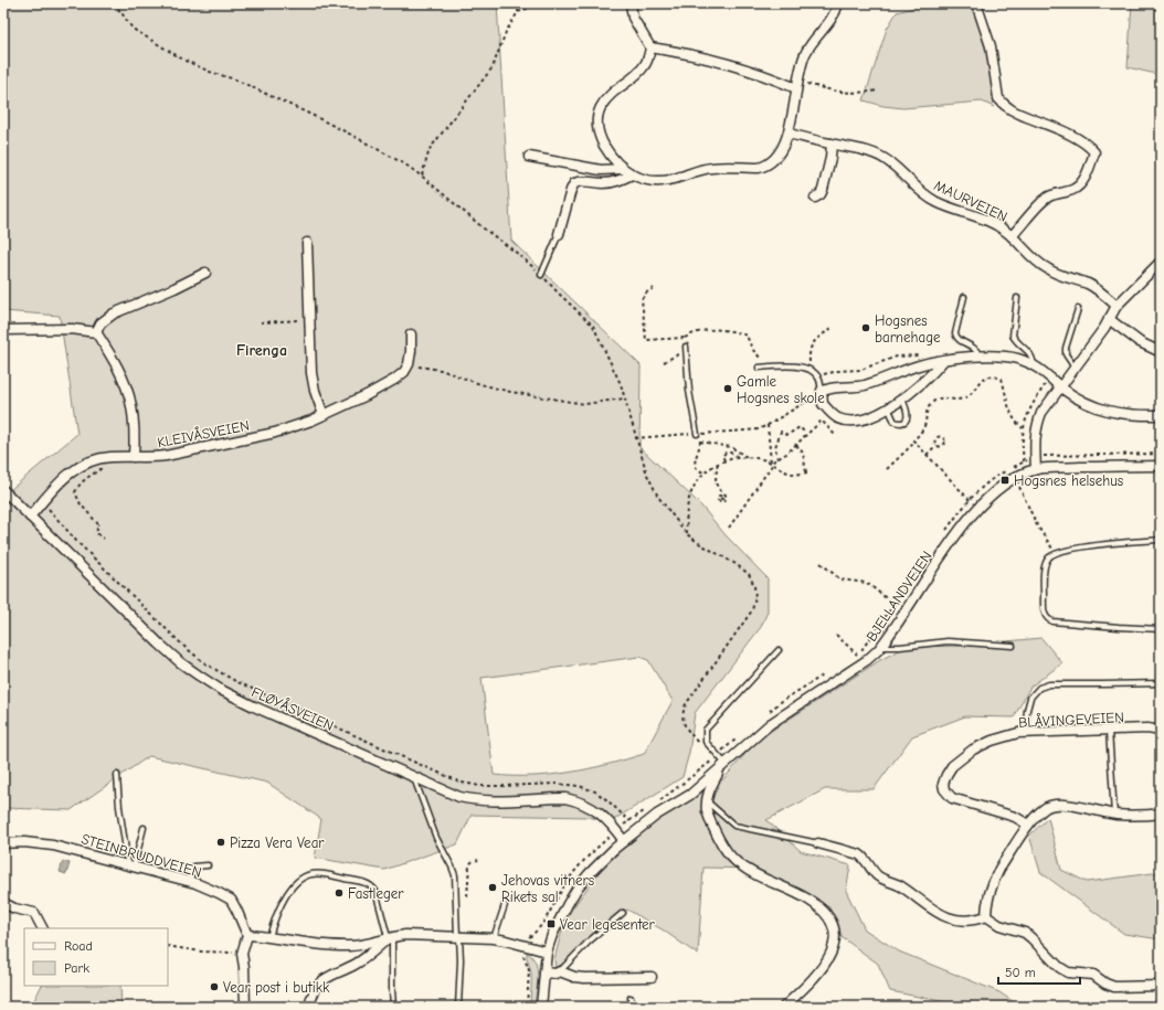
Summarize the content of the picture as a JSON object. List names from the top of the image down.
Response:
{
  "streets": {
    "street": [
      "MAURVEIEN",
      "KLEIVÅSVEIEN",
      "BJELLANDVEIEN",
      "FLØYÅSVEIEN",
      "BLÅVINGEVEIEN",
      "STEINBRUDDVEIEN"
    ]
  },
  "crossings": [
    ["KLEIVÅSVEIEN", "FLØYÅSVEIEN"],
    ["BJELLANDVEIEN", "FLØYÅSVEIEN"]
  ],
  "districts": ["Firenga"],
  "places": {
    "other": [
      "Hogsnes barnehage",
      "Gamle Hogsnes skole",
      "Pizza Vera Vear",
      "Jehovas vitners Rikets sal",
      "Fastleger",
      "Vear post i butikk"
    ],
    "transit": ["Hogsnes helsehus", "Vear legesenter"]
  },
  "legend": ["Road", "Park"],
  "scale_bar": "50 m"
}
